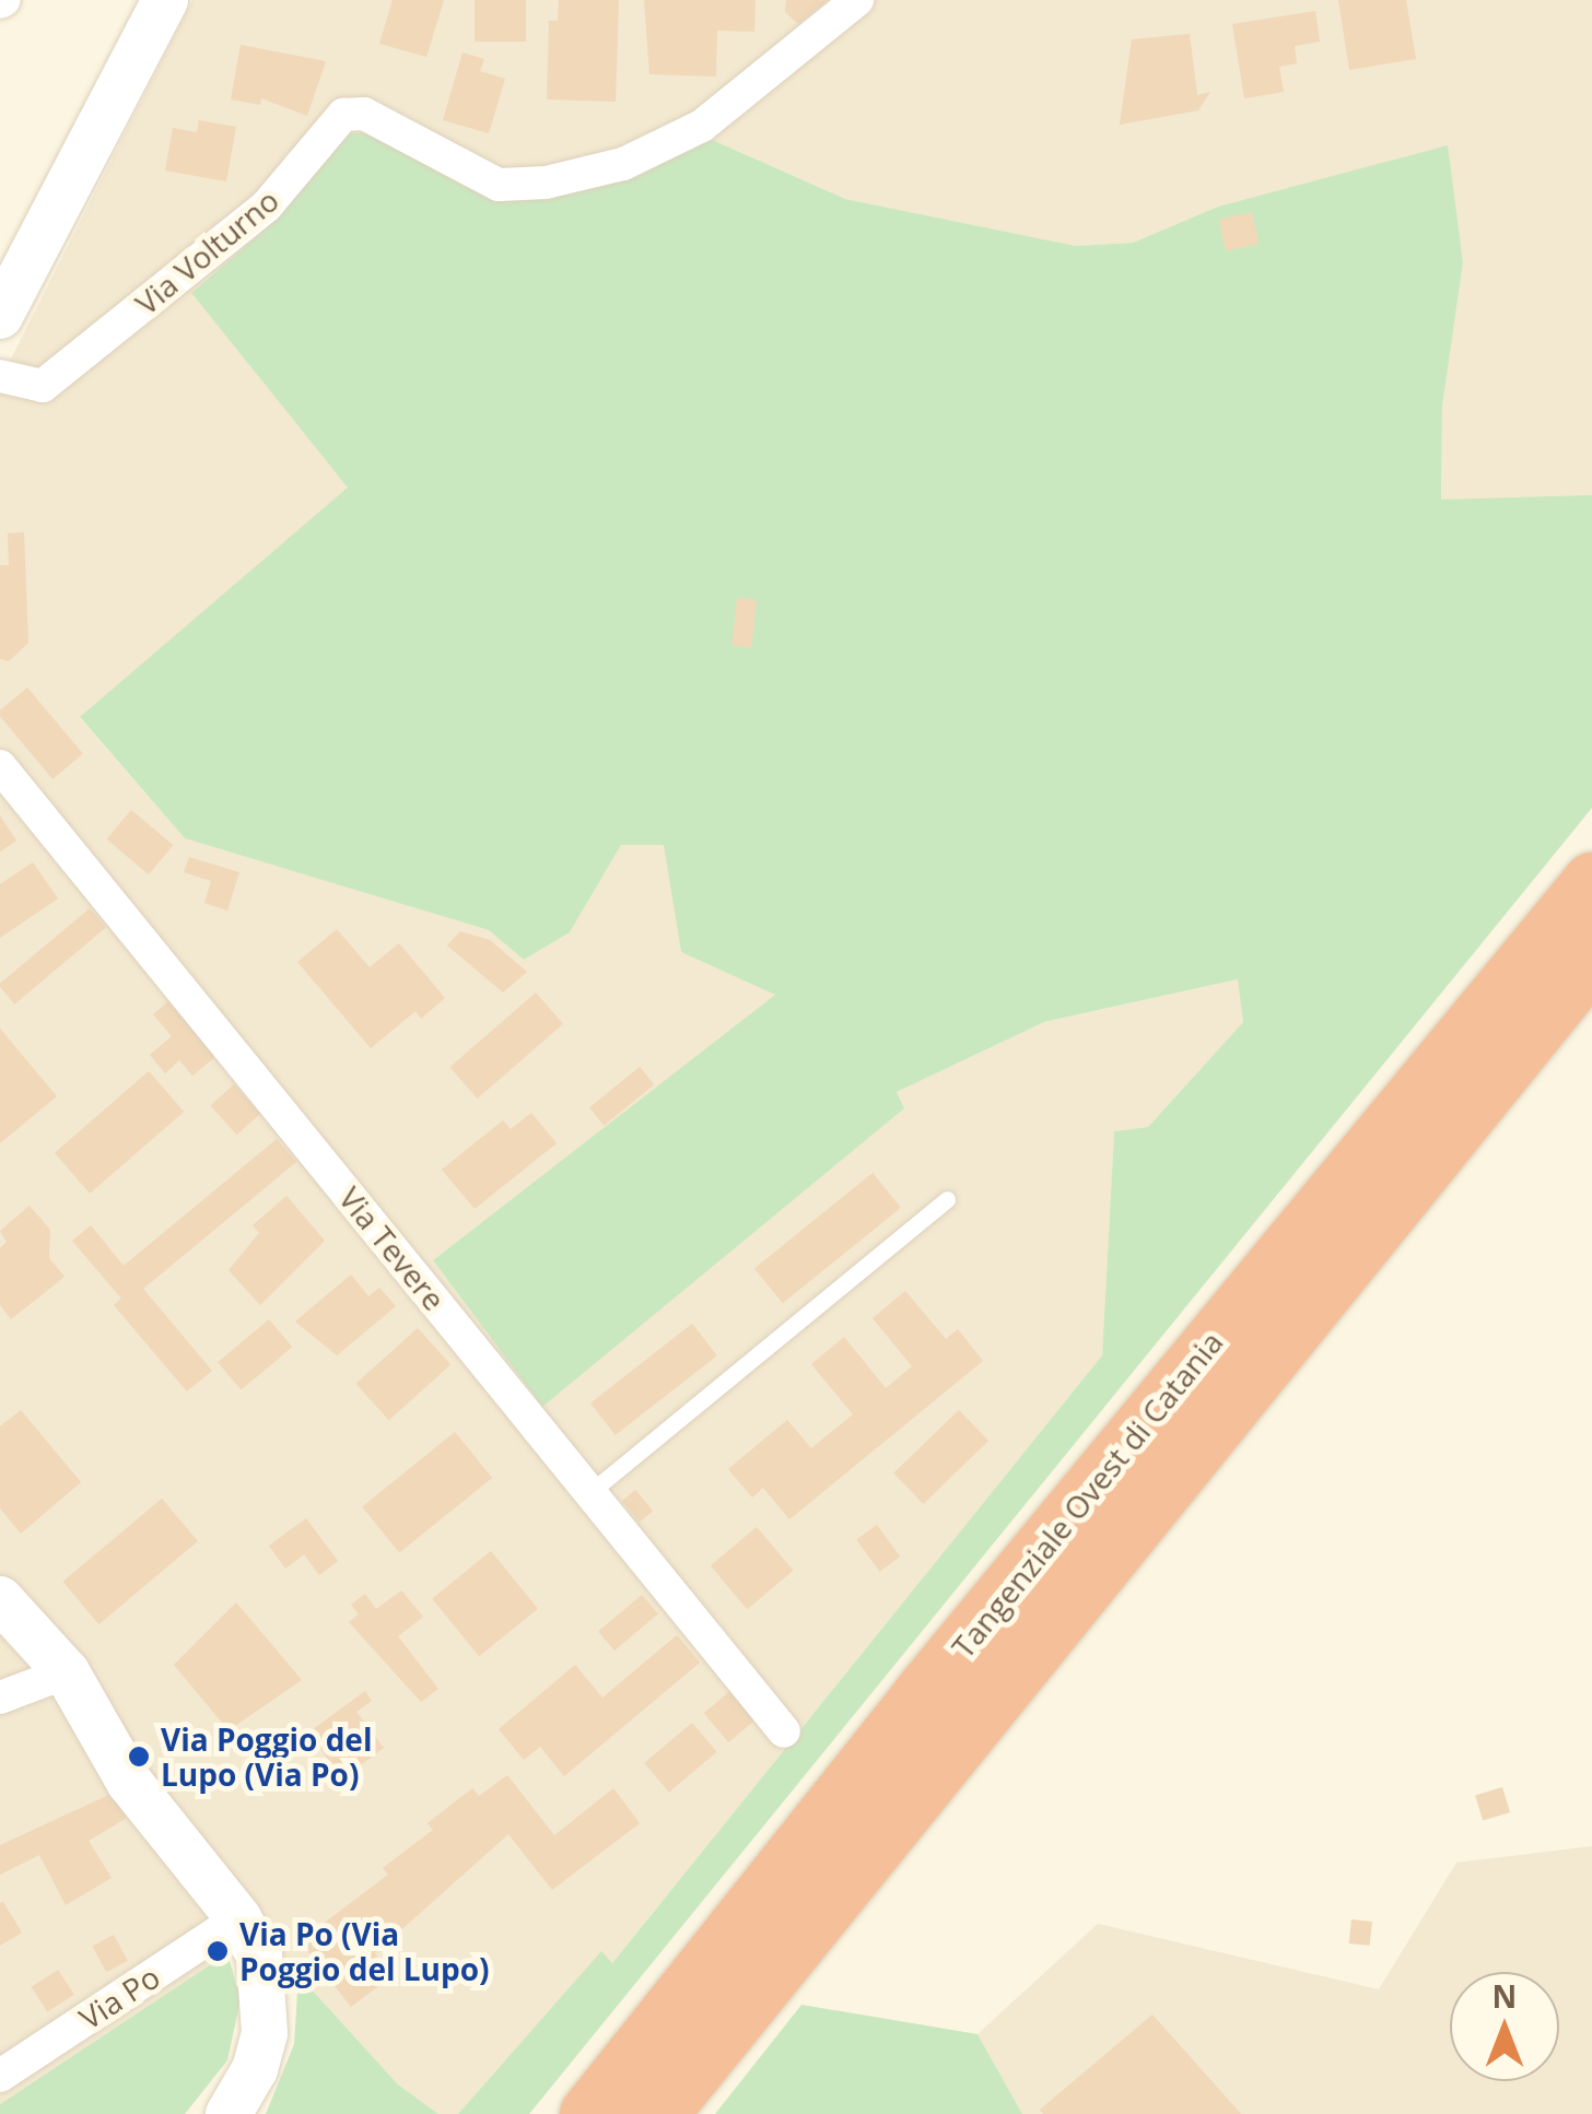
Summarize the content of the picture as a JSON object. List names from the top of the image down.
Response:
{
  "streets": {
    "highway": ["Tangenziale Ovest di Catania"],
    "street": ["Via Volturno", "Via Tevere", "Via Po"]
  },
  "places": ["Via Poggio del Lupo (Via Po)", "Via Po (Via Poggio del Lupo)"],
  "north": "top"
}
